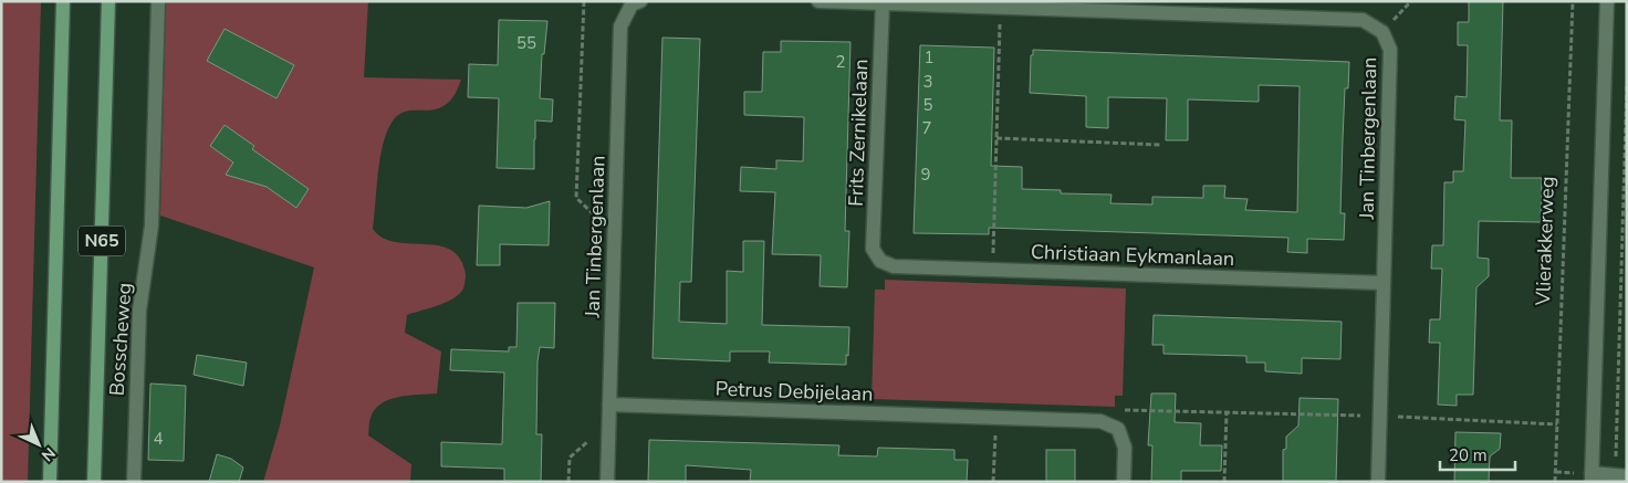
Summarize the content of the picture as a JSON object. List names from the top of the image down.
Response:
{
  "streets": {
    "main road": ["N65", "Bosscheweg"],
    "street": [
      "Frits Zernikelaan",
      "Jan Tinbergenlaan",
      "Christiaan Eykmanlaan",
      "Petrus Debijelaan"
    ],
    "path": ["Vlierakkerweg"]
  },
  "crossings": [
    ["Frits Zernikelaan", "Jan Tinbergenlaan"],
    ["Frits Zernikelaan", "Christiaan Eykmanlaan"],
    ["Jan Tinbergenlaan", "Christiaan Eykmanlaan"],
    ["Jan Tinbergenlaan", "Petrus Debijelaan"]
  ],
  "house_numbers": [
    "55",
    "1",
    "2",
    "3",
    "5",
    "7",
    "9",
    "4"
  ],
  "scale_bar": "20 m",
  "north": "bottom right"
}
